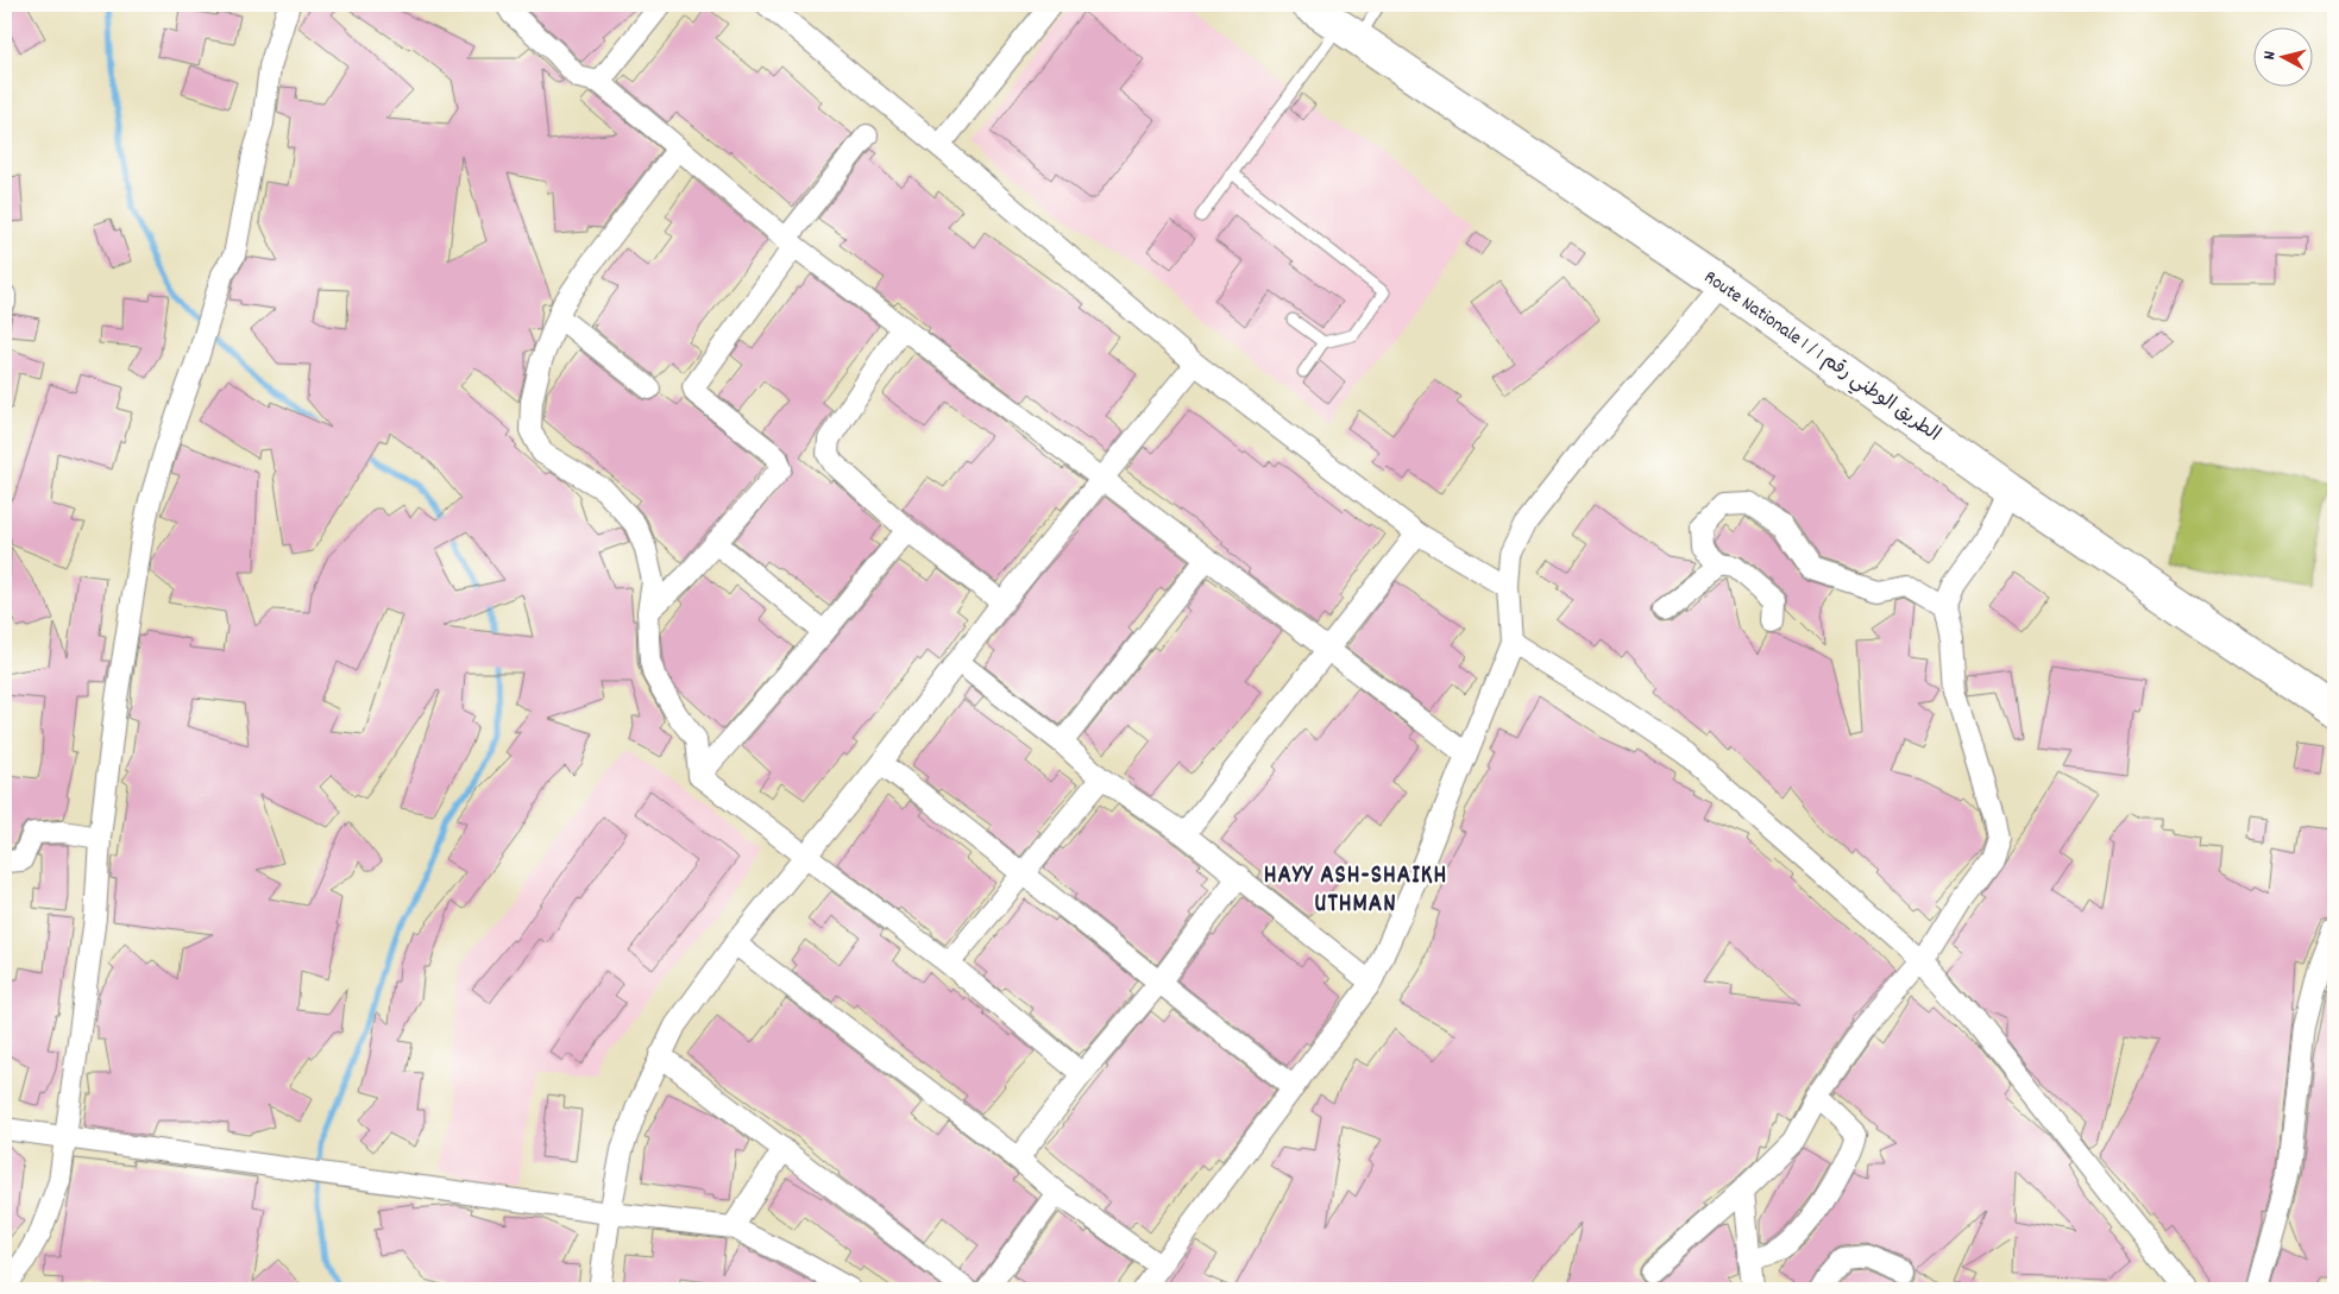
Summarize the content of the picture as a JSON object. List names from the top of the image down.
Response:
{
  "streets": {
    "main road": ["Route Nationale 1 / الطريق الوطني رقم 1"]
  },
  "districts": ["HAYY ASH-SHAIKH UTHMAN"],
  "north": "left"
}
